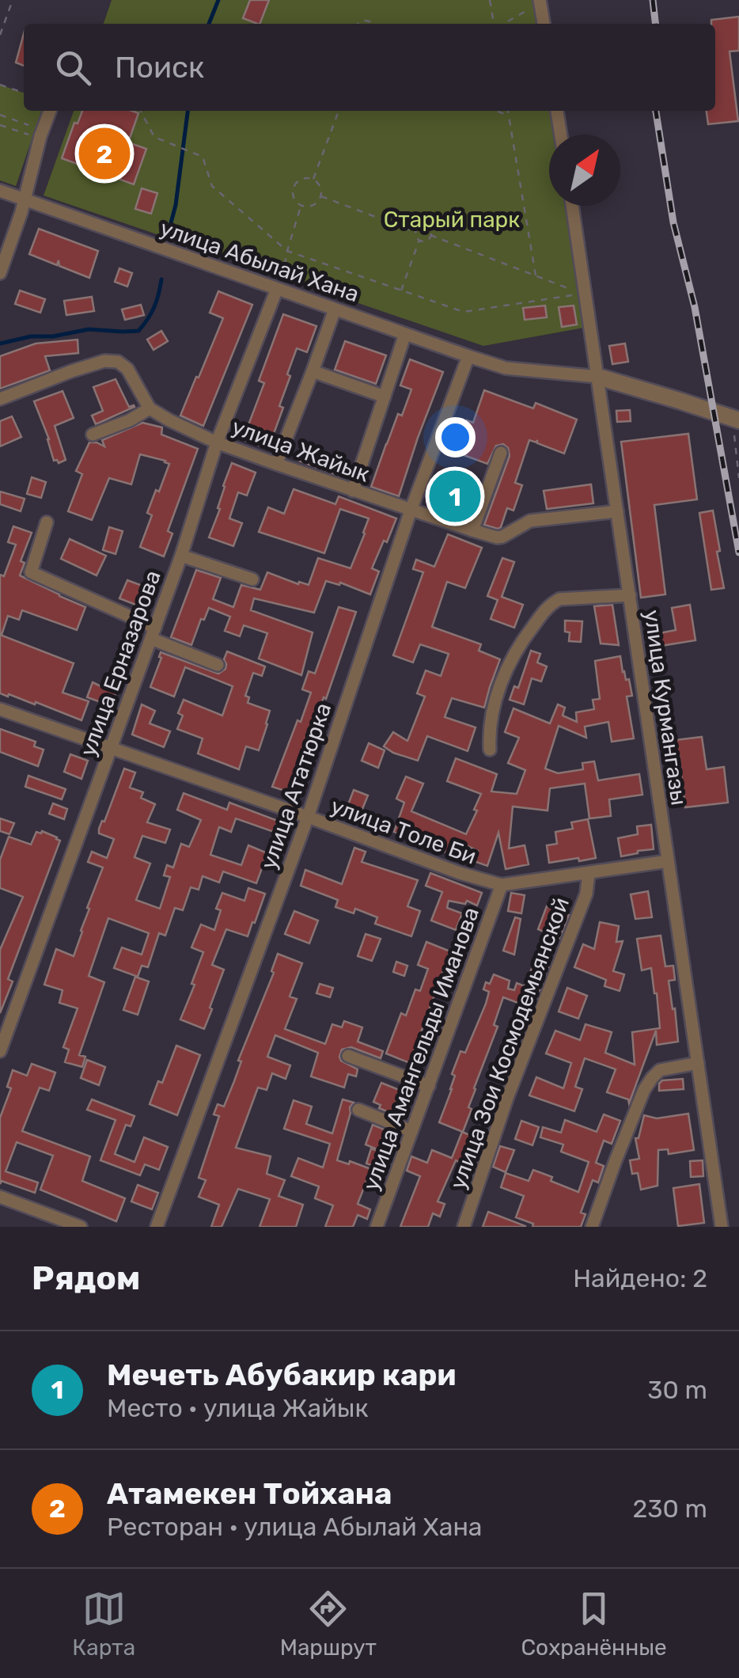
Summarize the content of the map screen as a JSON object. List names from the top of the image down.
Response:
{
  "streets": {
    "street": [
      "улица Абылай Хана",
      "улица Жайык",
      "улица Ерназарова",
      "улица Курмангазы",
      "улица Ататюрка",
      "улица Толе Би",
      "улица Зои Космодемьянской",
      "улица Амангельды Иманова"
    ]
  },
  "crossings": [
    ["улица Абылай Хана", "улица Ерназарова"],
    ["улица Абылай Хана", "улица Курмангазы"],
    ["улица Абылай Хана", "улица Ататюрка"],
    ["улица Жайык", "улица Ерназарова"],
    ["улица Жайык", "улица Курмангазы"],
    ["улица Жайык", "улица Ататюрка"],
    ["улица Ерназарова", "улица Толе Би"],
    ["улица Курмангазы", "улица Толе Би"],
    ["улица Ататюрка", "улица Толе Би"],
    ["улица Толе Би", "улица Зои Космодемьянской"],
    ["улица Толе Би", "улица Амангельды Иманова"]
  ],
  "parks": ["Старый парк"],
  "north": "top right",
  "page": {
    "search": "Поиск",
    "pins": ["2", "1"],
    "heading": ["Рядом", "Найдено: 2"],
    "list": [
      {
        "mark": "1",
        "name": "Мечеть Абубакир кари",
        "note": "Место · улица Жайык",
        "value": "30 m"
      },
      {
        "mark": "2",
        "name": "Атамекен Тойхана",
        "note": "Ресторан · улица Абылай Хана",
        "value": "230 m"
      }
    ],
    "nav": ["Карта", "Маршрут", "Сохранённые"]
  }
}
